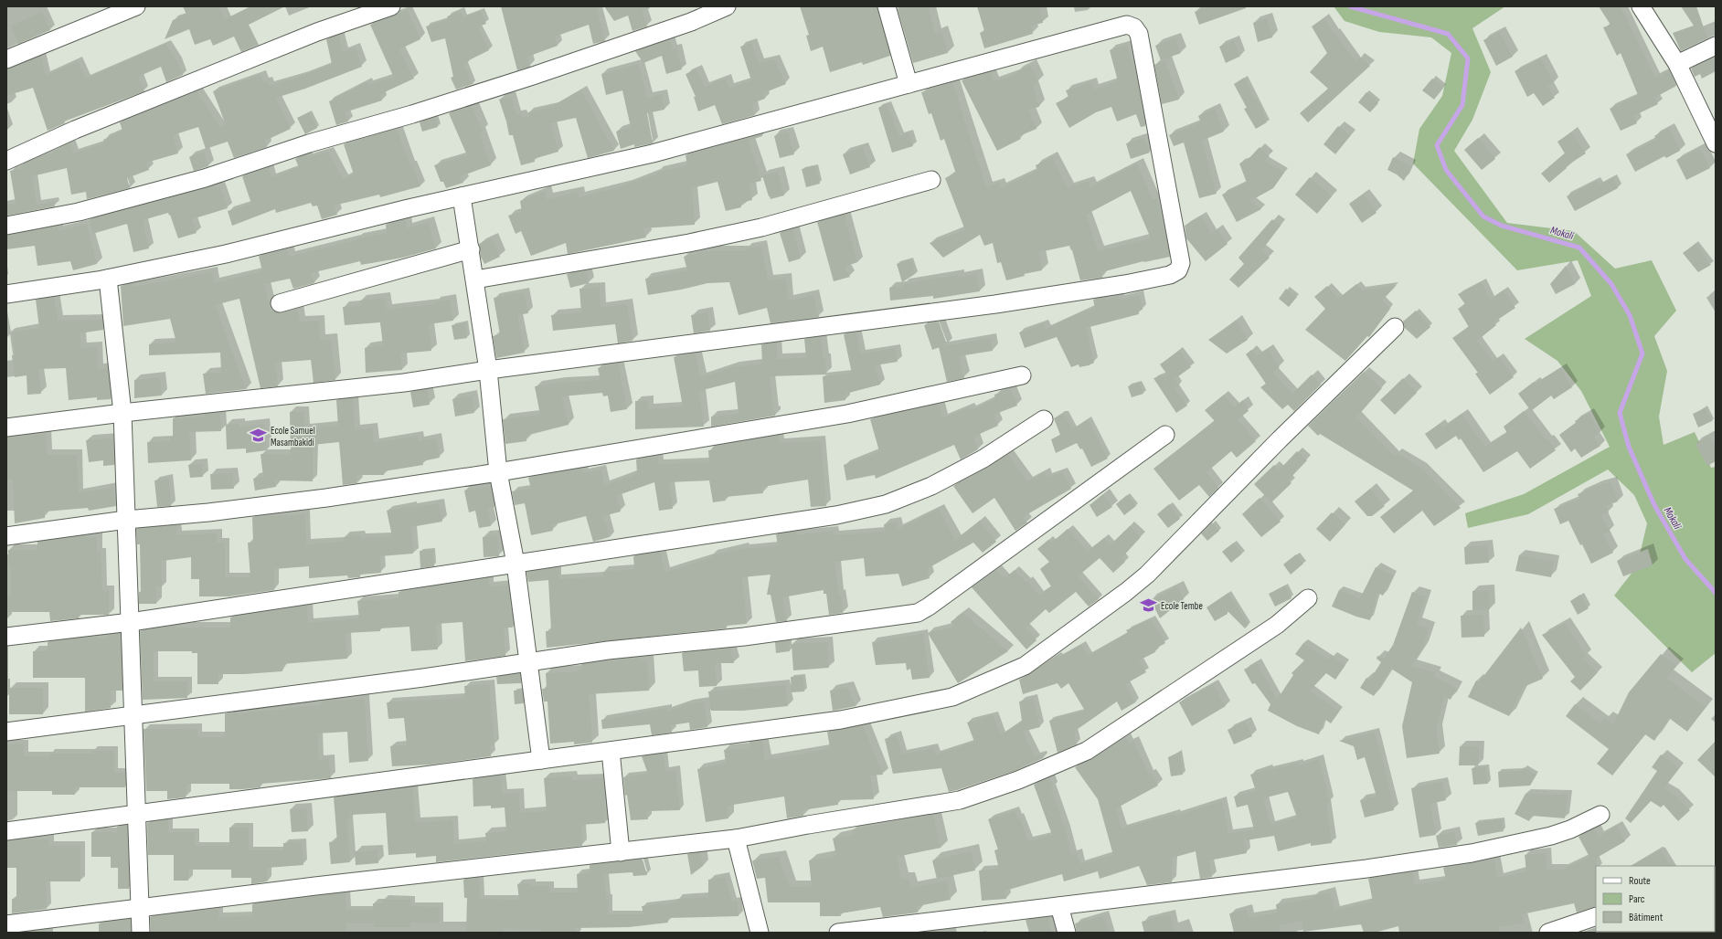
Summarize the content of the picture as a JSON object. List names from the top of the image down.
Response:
{
  "water": ["Mokali"],
  "places": {
    "school or university": ["Ecole Samuel Masambakidi", "Ecole Tembe"]
  },
  "legend": ["Route", "Parc", "Bâtiment"]
}
